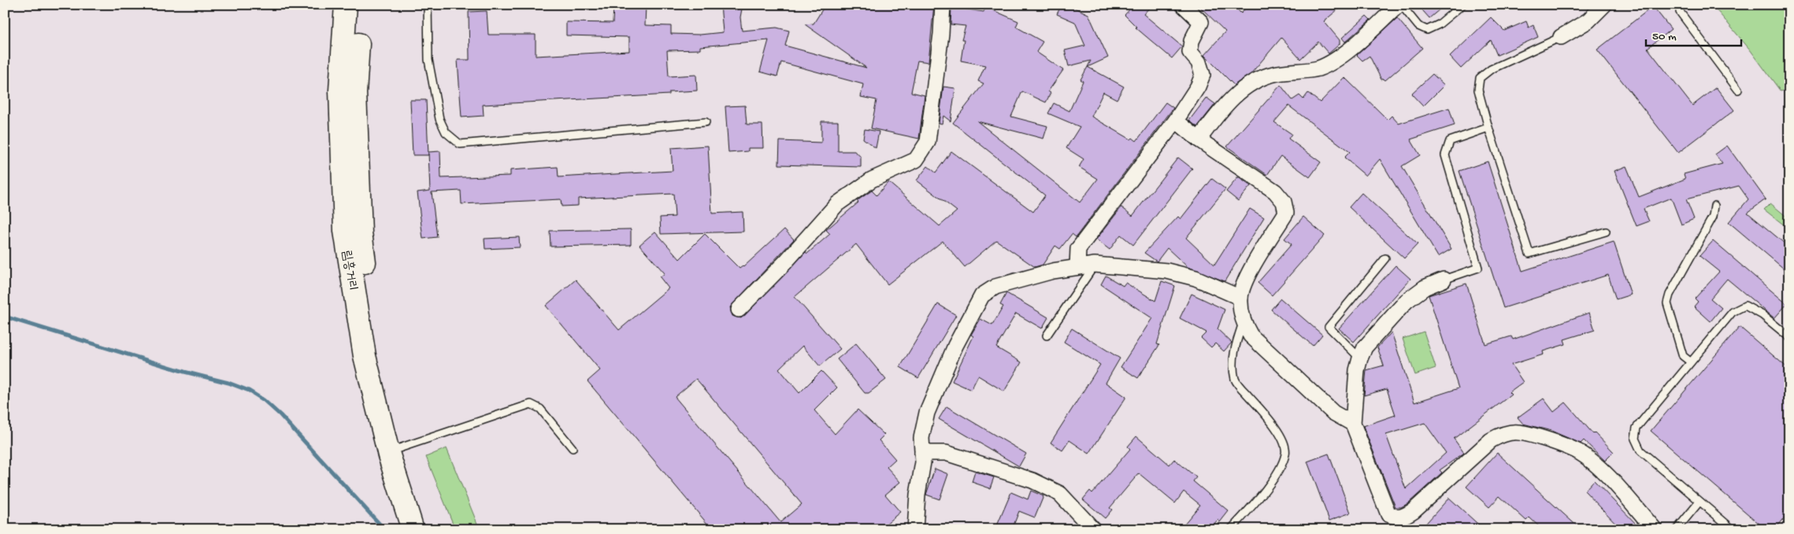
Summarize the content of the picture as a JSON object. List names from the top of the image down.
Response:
{
  "streets": {
    "main road": ["림흥거리"]
  },
  "scale_bar": "50 m"
}
